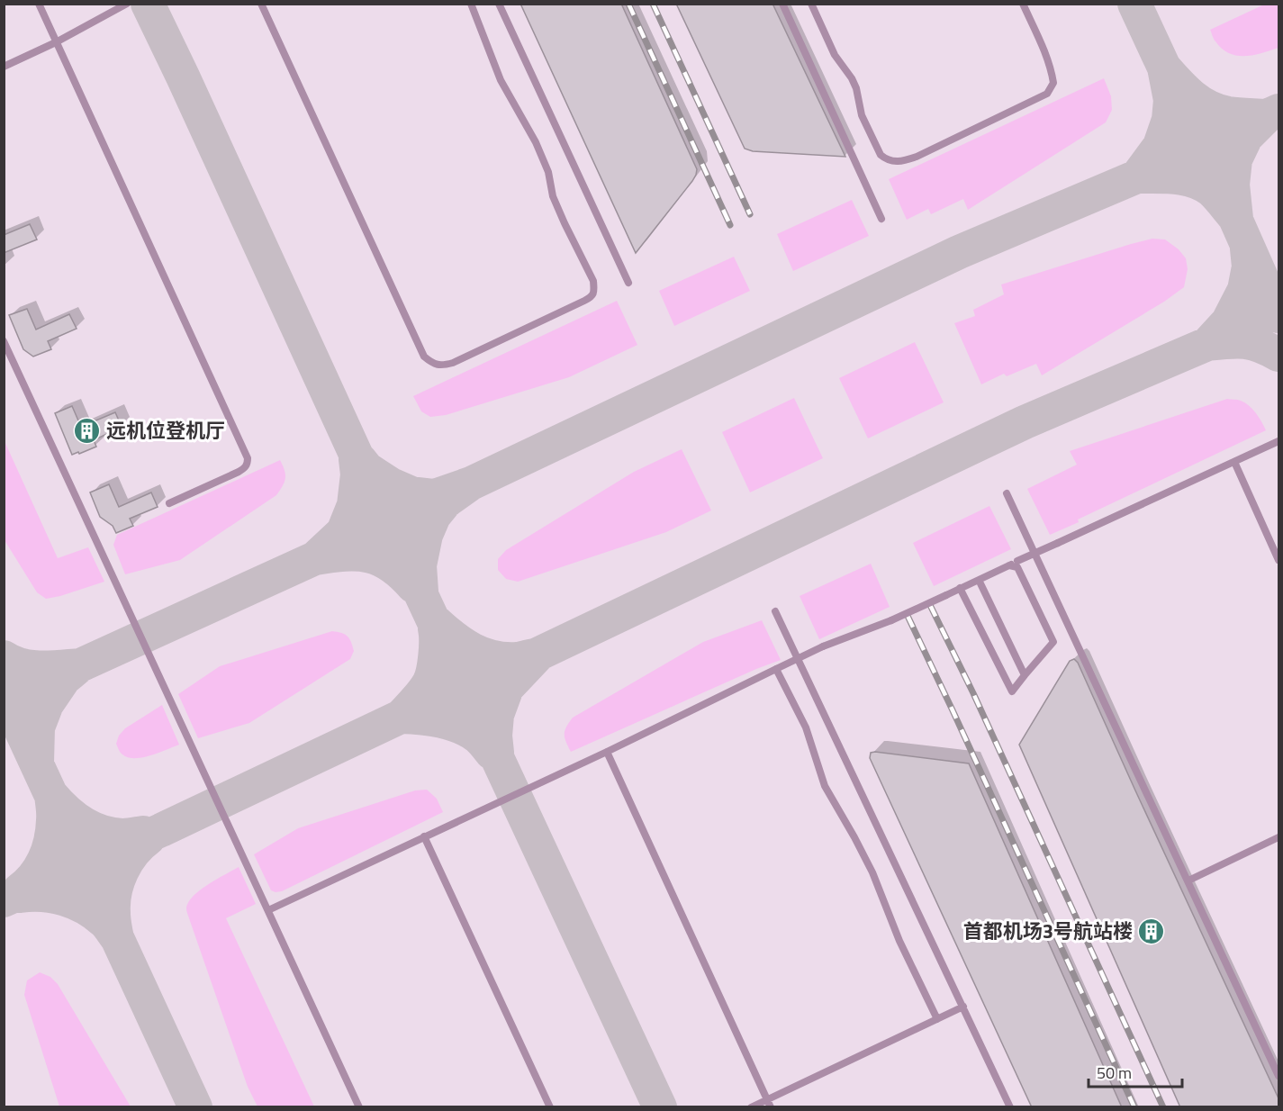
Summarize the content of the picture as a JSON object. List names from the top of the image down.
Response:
{
  "places": {
    "building": ["远机位登机厅", "首都机场3号航站楼"]
  },
  "scale_bar": "50 m"
}
